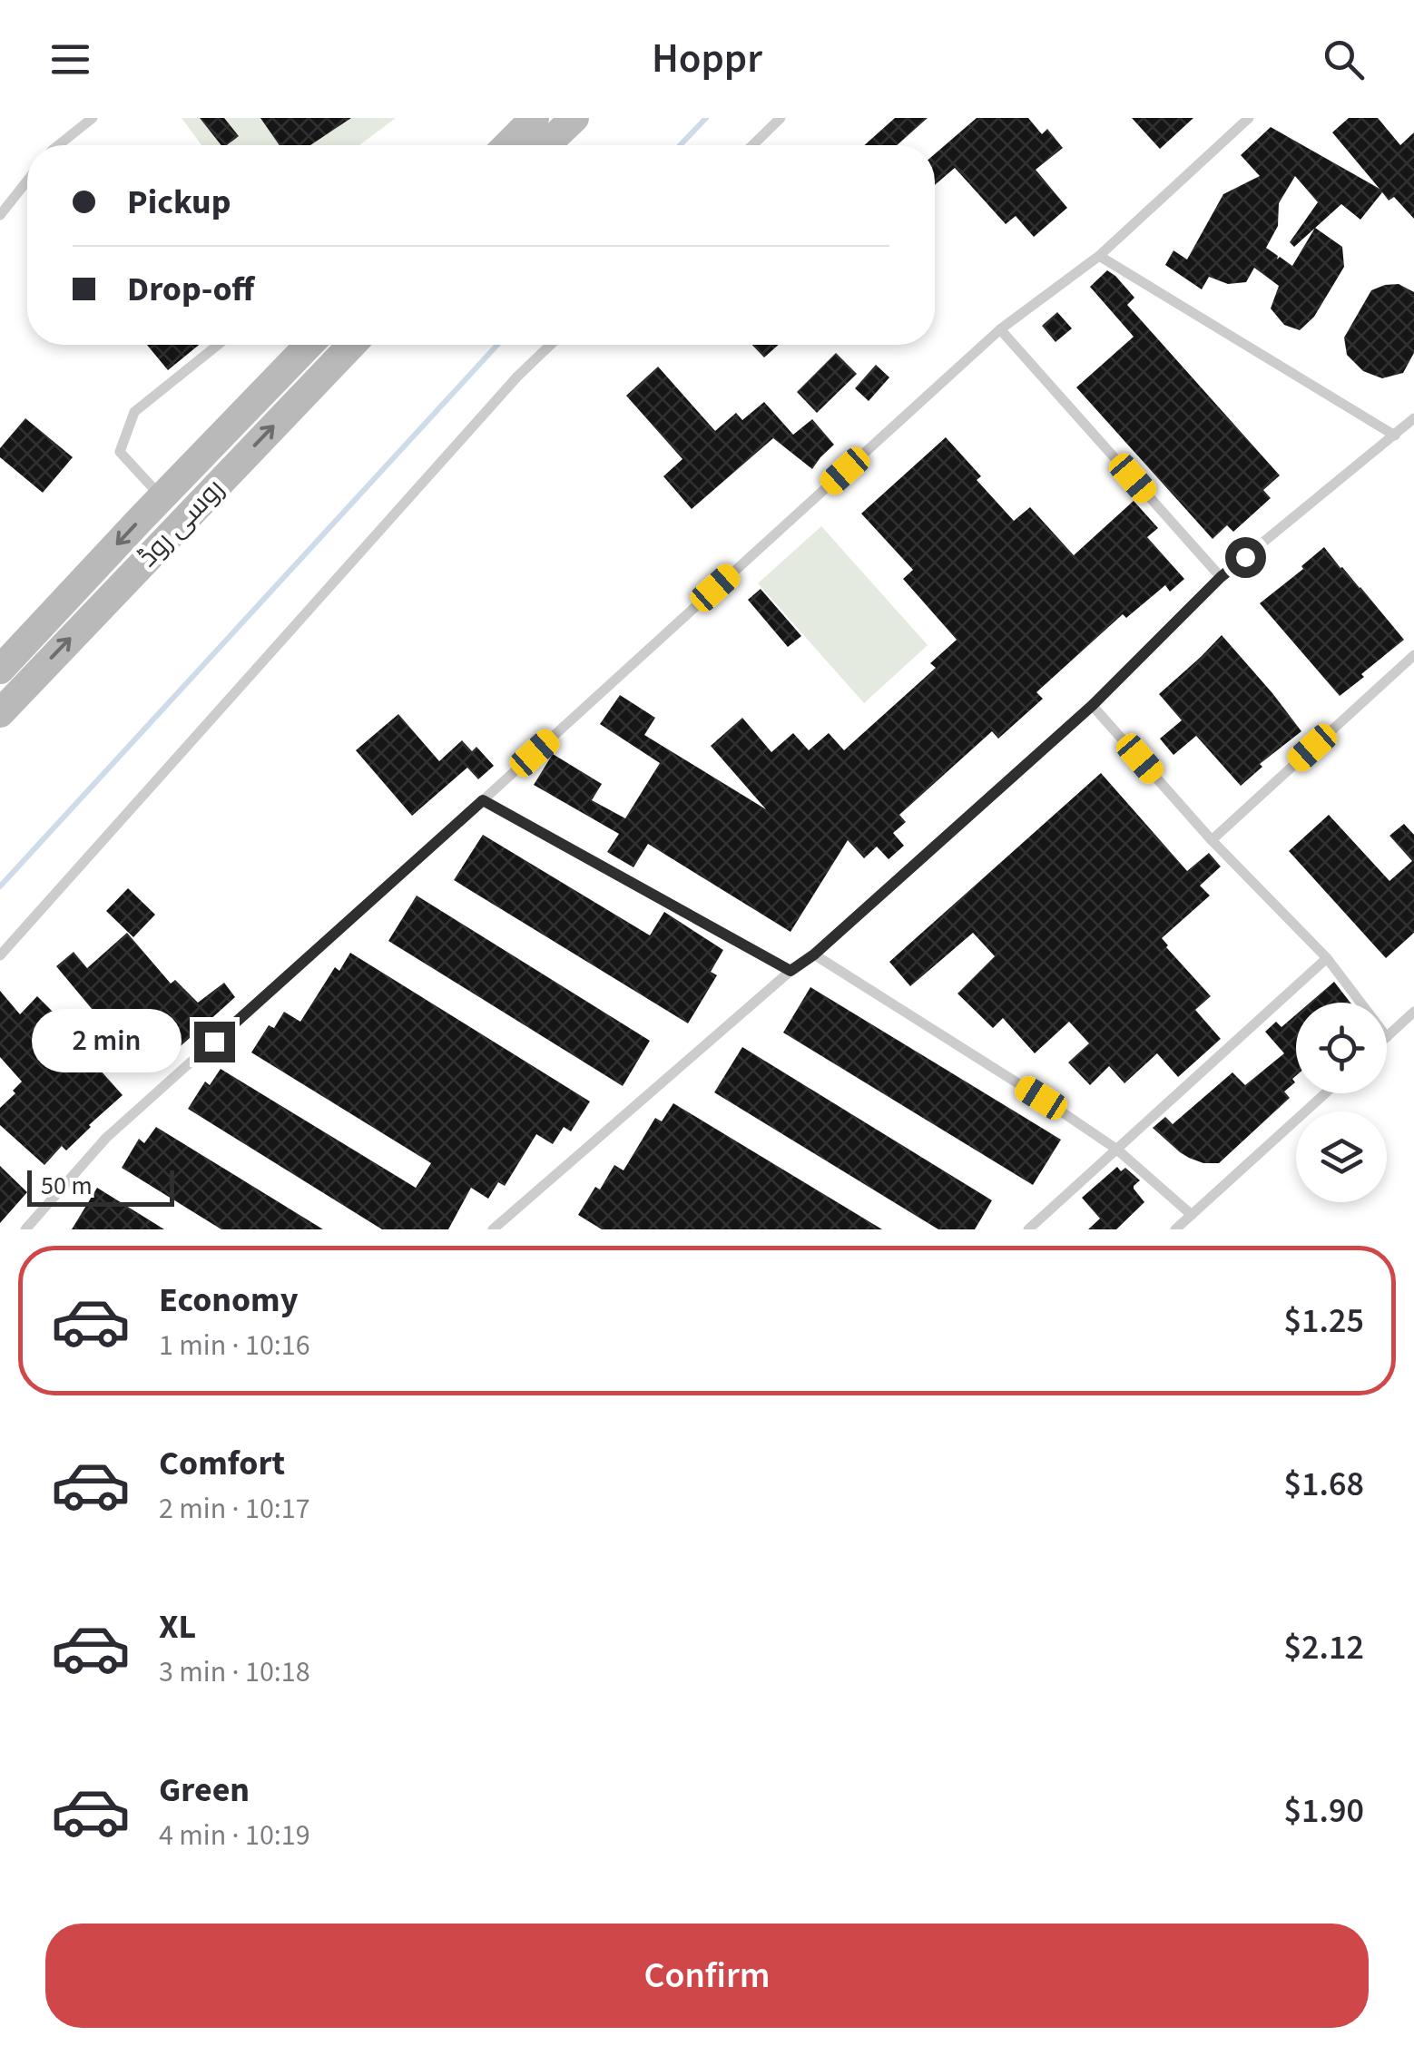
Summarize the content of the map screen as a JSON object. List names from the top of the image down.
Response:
{
  "streets": {
    "main road": ["روسی روڈ"]
  },
  "scale_bar": "50 m",
  "page": {
    "header": "Hoppr",
    "banner": ["Pickup", "Drop-off"],
    "bubble": "2 min",
    "scale": "50 m",
    "list": [
      {
        "name": "Economy",
        "note": "1 min · 10:16",
        "value": "$1.25"
      },
      {
        "name": "Comfort",
        "note": "2 min · 10:17",
        "value": "$1.68"
      },
      {
        "name": "XL",
        "note": "3 min · 10:18",
        "value": "$2.12"
      },
      {
        "name": "Green",
        "note": "4 min · 10:19",
        "value": "$1.90"
      }
    ],
    "buttons": "Confirm"
  }
}
